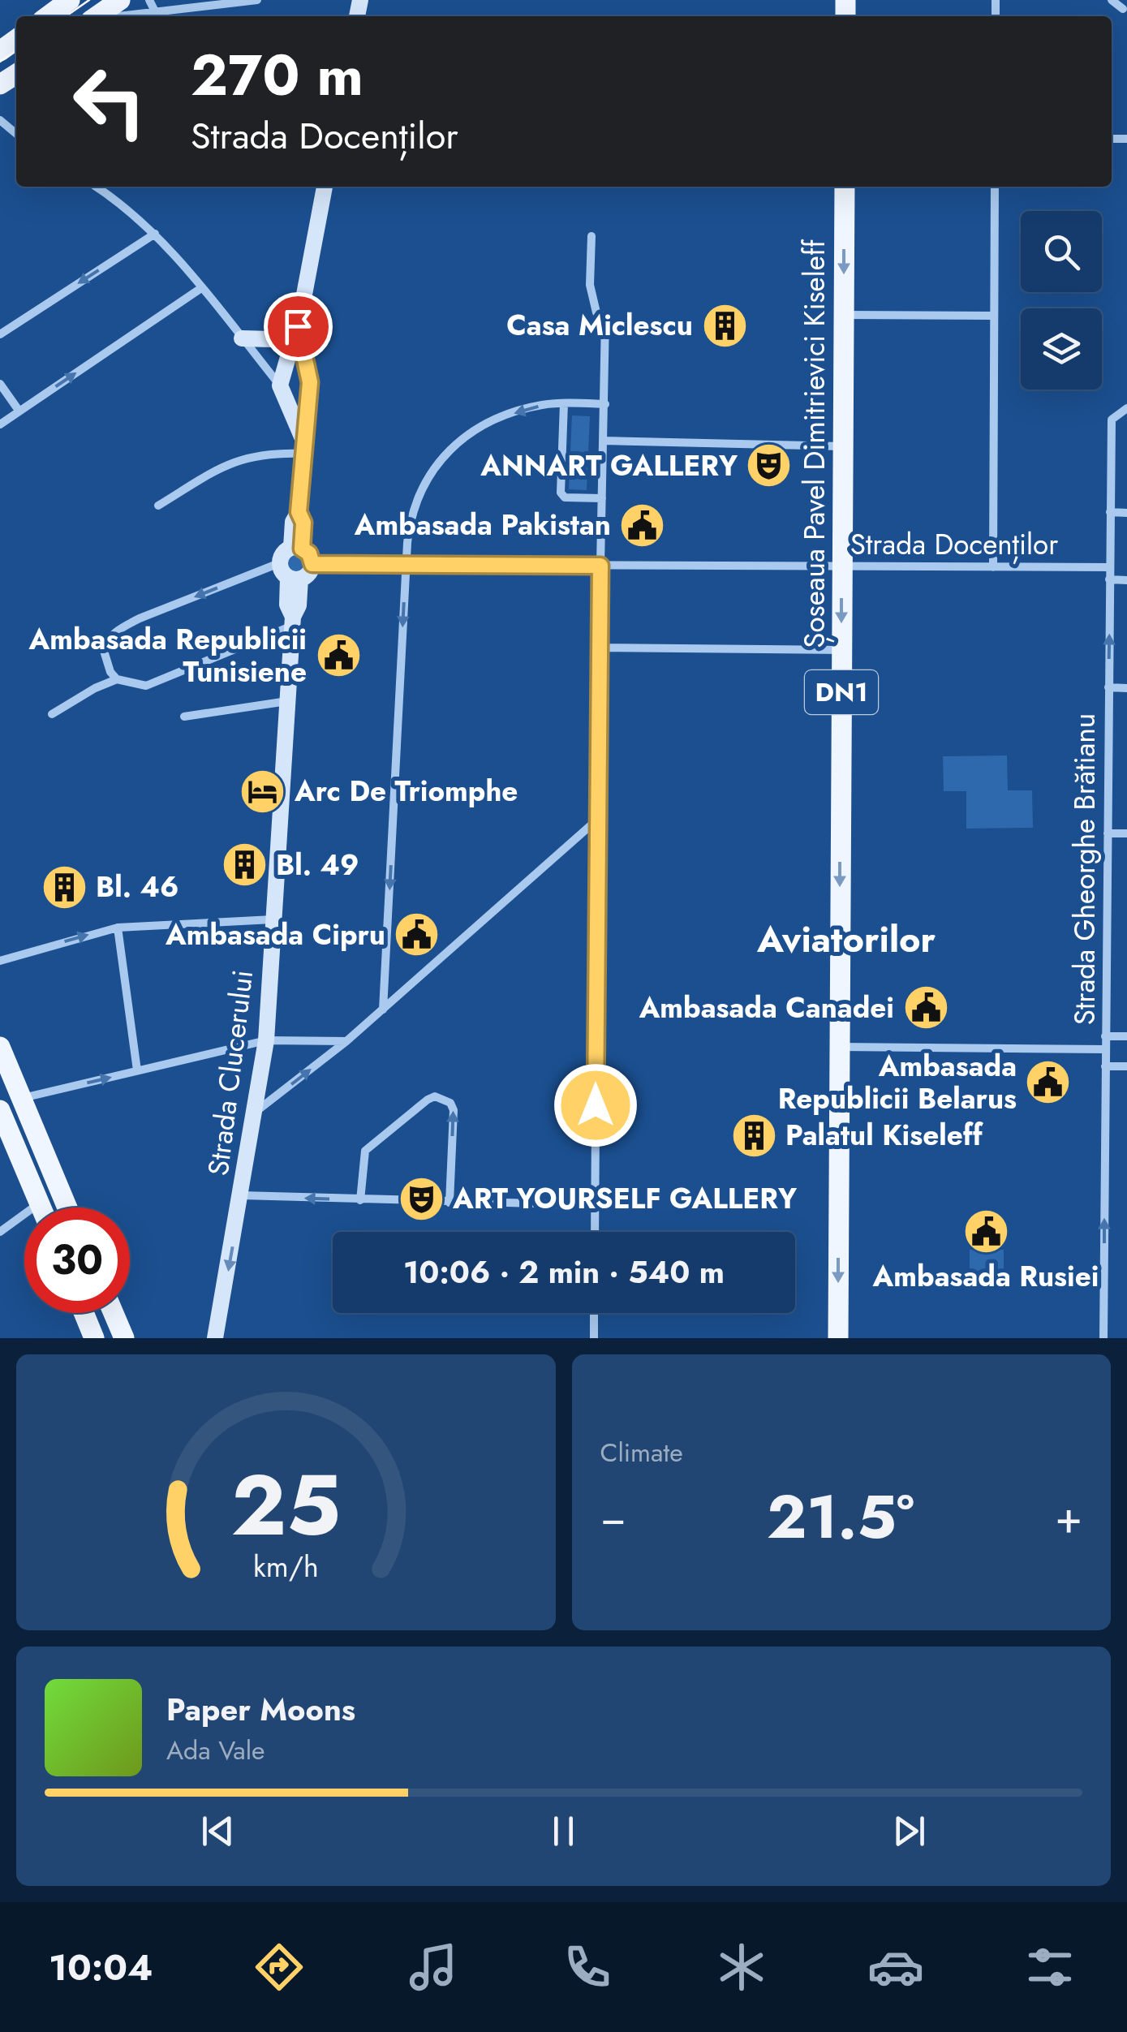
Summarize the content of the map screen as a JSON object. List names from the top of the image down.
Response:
{
  "streets": {
    "main road": ["Șoseaua Pavel Dimitrievici Kiseleff", "DN1"],
    "street": ["Strada Docenților", "Strada Gheorghe Brătianu", "Strada Clucerului"]
  },
  "crossings": [
    ["Șoseaua Pavel Dimitrievici Kiseleff", "Strada Docenților"],
    ["Strada Docenților", "Strada Gheorghe Brătianu"],
    ["Strada Docenților", "Strada Clucerului"]
  ],
  "one_way": ["Șoseaua Pavel Dimitrievici Kiseleff", "Strada Gheorghe Brătianu"],
  "districts": ["Aviatorilor"],
  "places": {
    "building": [
      "Casa Miclescu",
      "Bl. 49",
      "Bl. 46",
      "Palatul Kiseleff"
    ],
    "theatre": ["ANNART GALLERY", "ART YOURSELF GALLERY"],
    "public building": [
      "Ambasada Pakistan",
      "Ambasada Republicii Tunisiene",
      "Ambasada Cipru",
      "Ambasada Canadei",
      "Ambasada Republicii Belarus",
      "Ambasada Rusiei"
    ],
    "hotel": ["Arc De Triomphe"]
  },
  "page": {
    "turn": ["270 m", "Strada Docenților"],
    "limit": "30",
    "trip": "10:06 · 2 min · 540 m",
    "tile": "Climate",
    "heat": ["−", "21.5°", "+"],
    "song": ["Paper Moons", "Ada Vale"],
    "tabs": "10:04",
    "gauge": ["25", "km/h"]
  }
}
